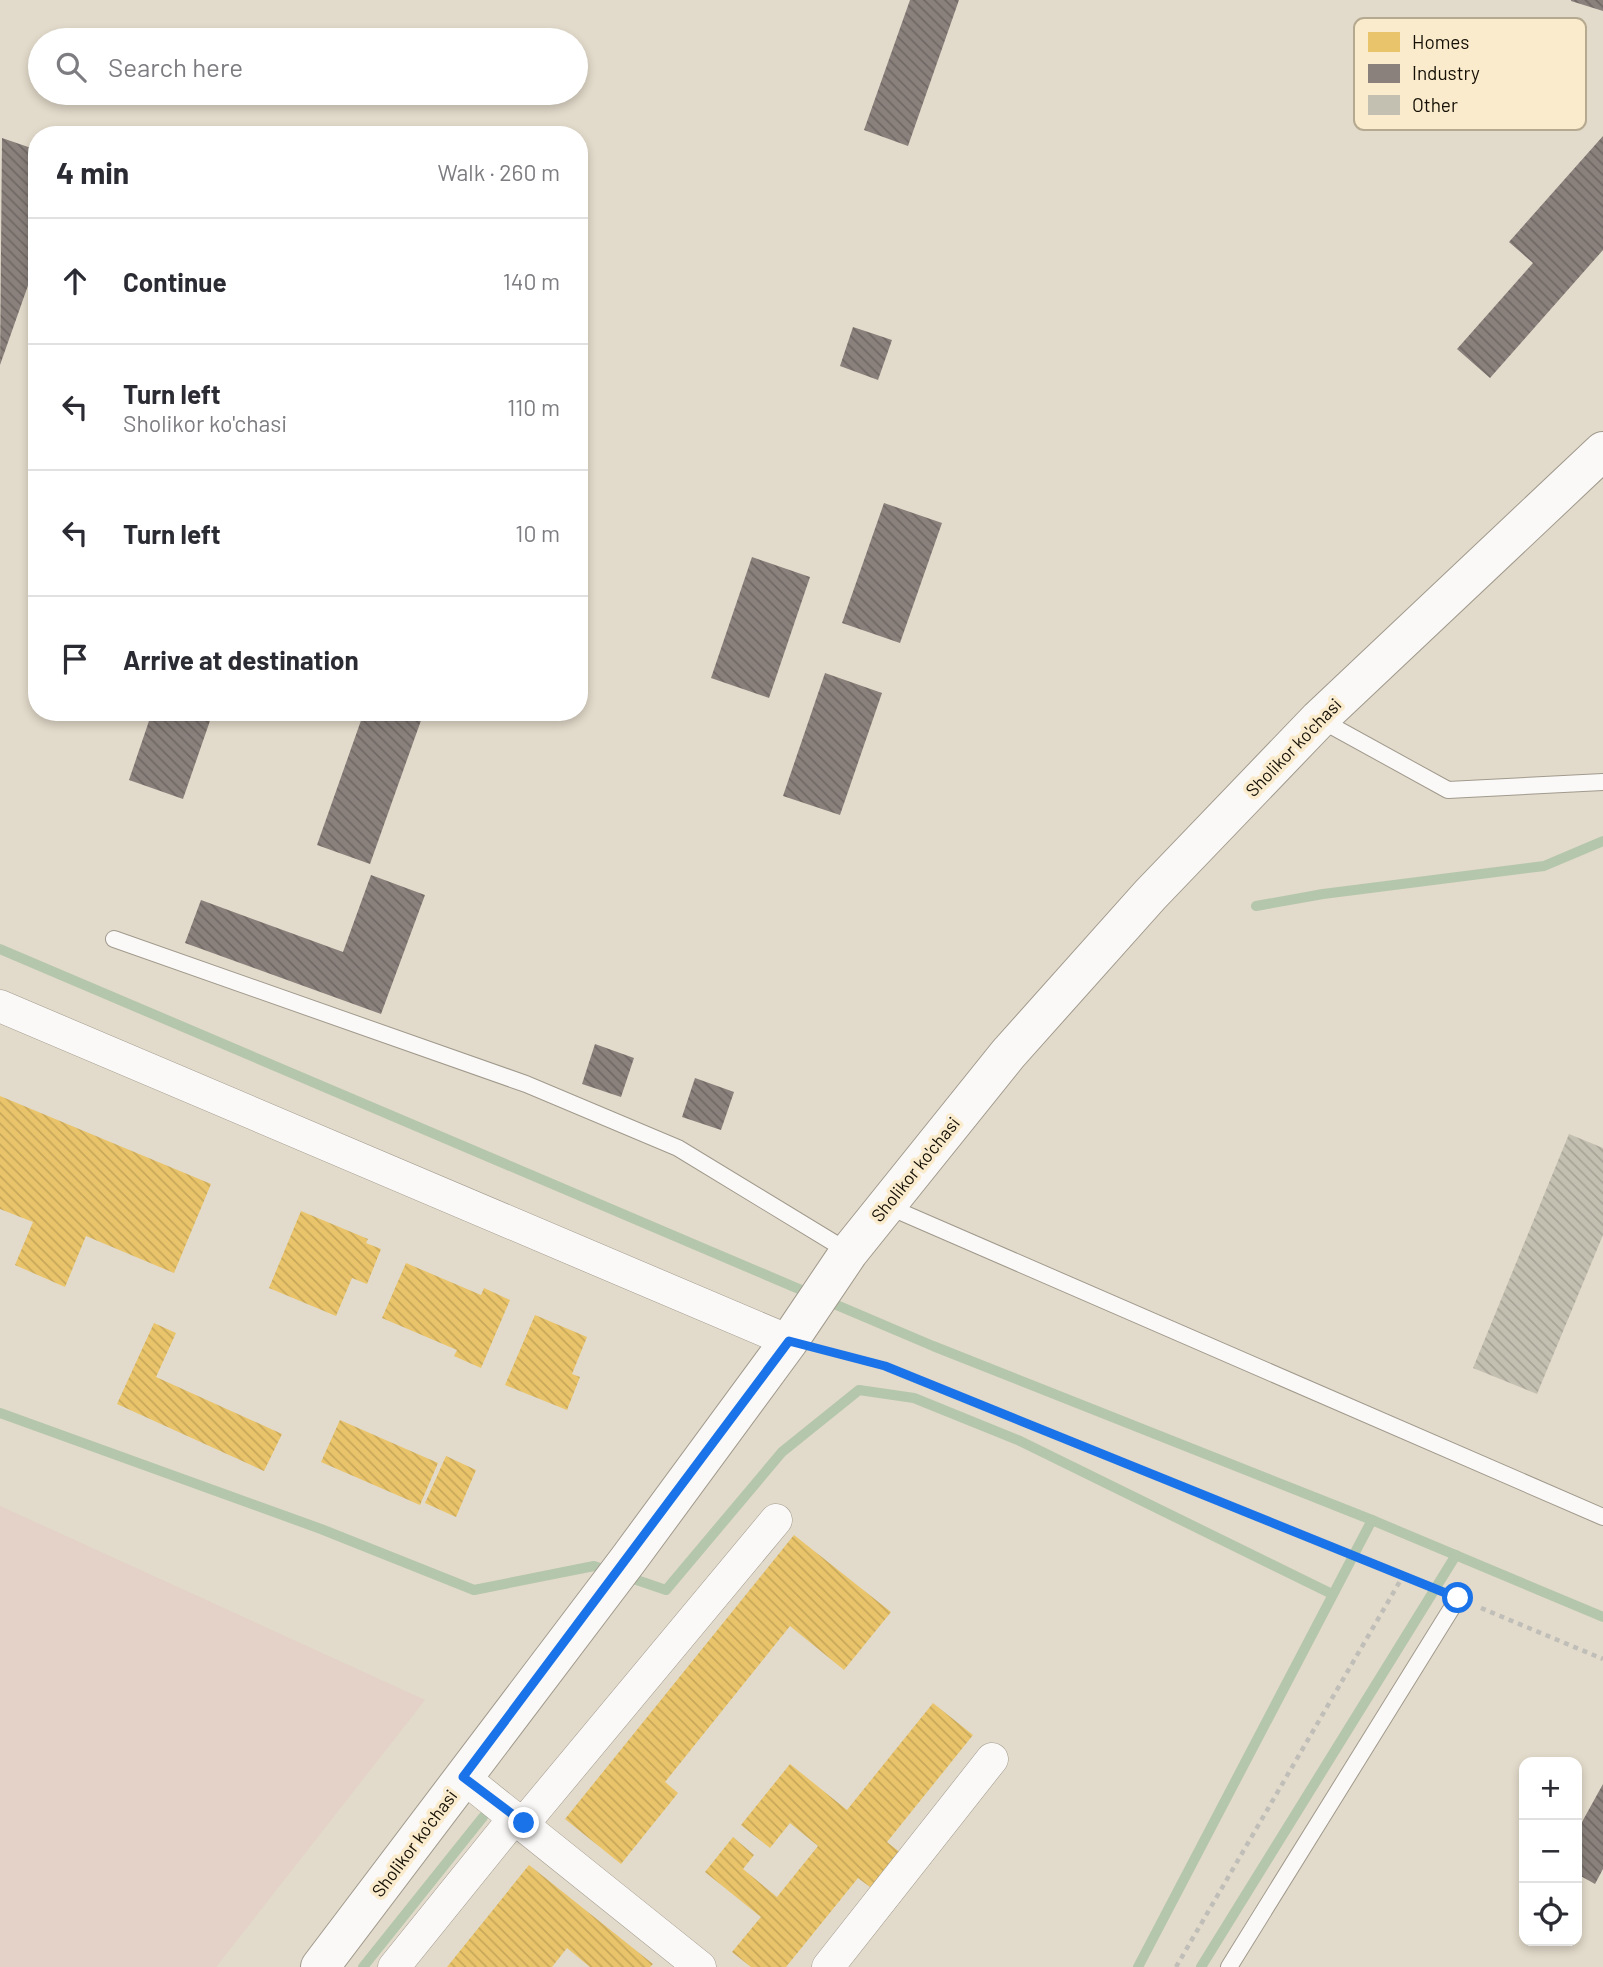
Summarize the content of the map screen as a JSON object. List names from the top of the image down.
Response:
{
  "streets": {
    "street": ["Sholikor ko'chasi"]
  },
  "legend": ["Homes", "Industry", "Other"],
  "page": {
    "search": "Search here",
    "heading": ["4 min", "Walk · 260 m"],
    "list": [
      ["Continue", "140 m"],
      ["Turn left", "Sholikor ko'chasi", "110 m"],
      ["Turn left", "10 m"],
      "Arrive at destination"
    ],
    "map_buttons": ["+", "−"]
  }
}
